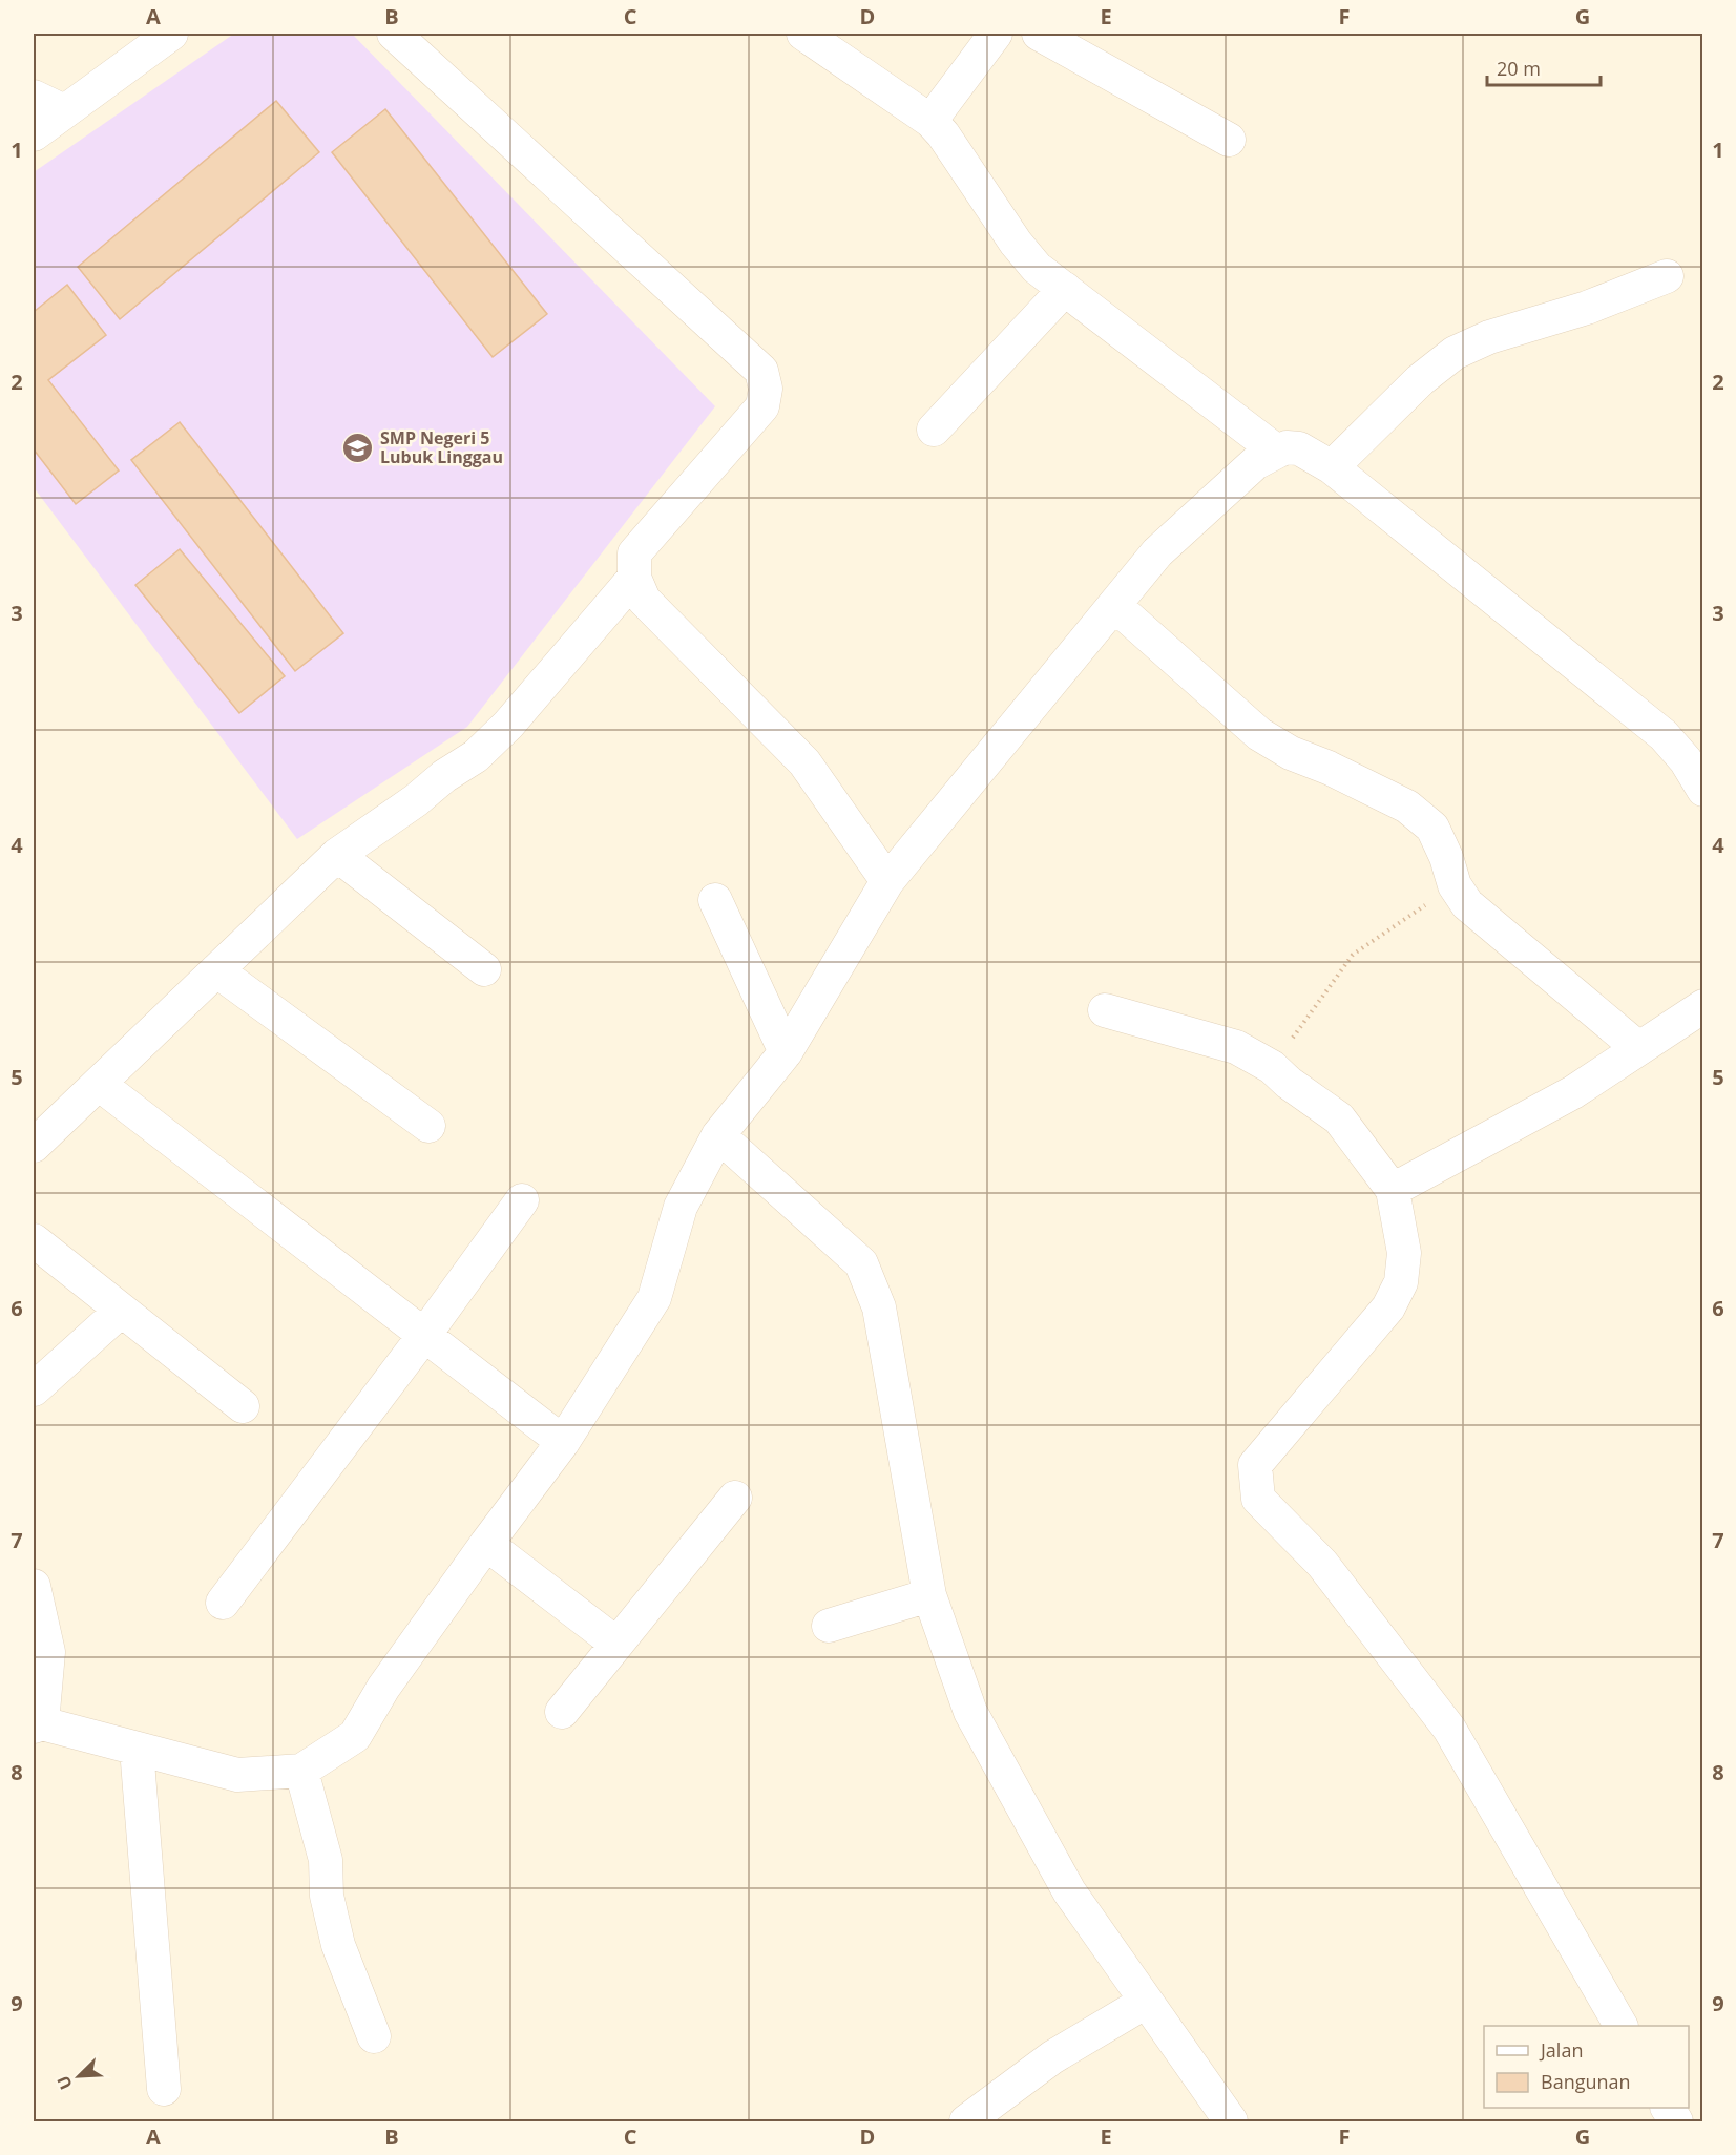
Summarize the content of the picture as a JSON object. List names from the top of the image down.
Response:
{
  "places": {
    "school or university": ["SMP Negeri 5 Lubuk Linggau"]
  },
  "legend": ["Jalan", "Bangunan"],
  "scale_bar": "20 m",
  "north": "bottom left",
  "grid": {
    "columns": [
      "A",
      "B",
      "C",
      "D",
      "E",
      "F",
      "G"
    ],
    "rows": [
      "1",
      "2",
      "3",
      "4",
      "5",
      "6",
      "7",
      "8",
      "9"
    ]
  }
}
